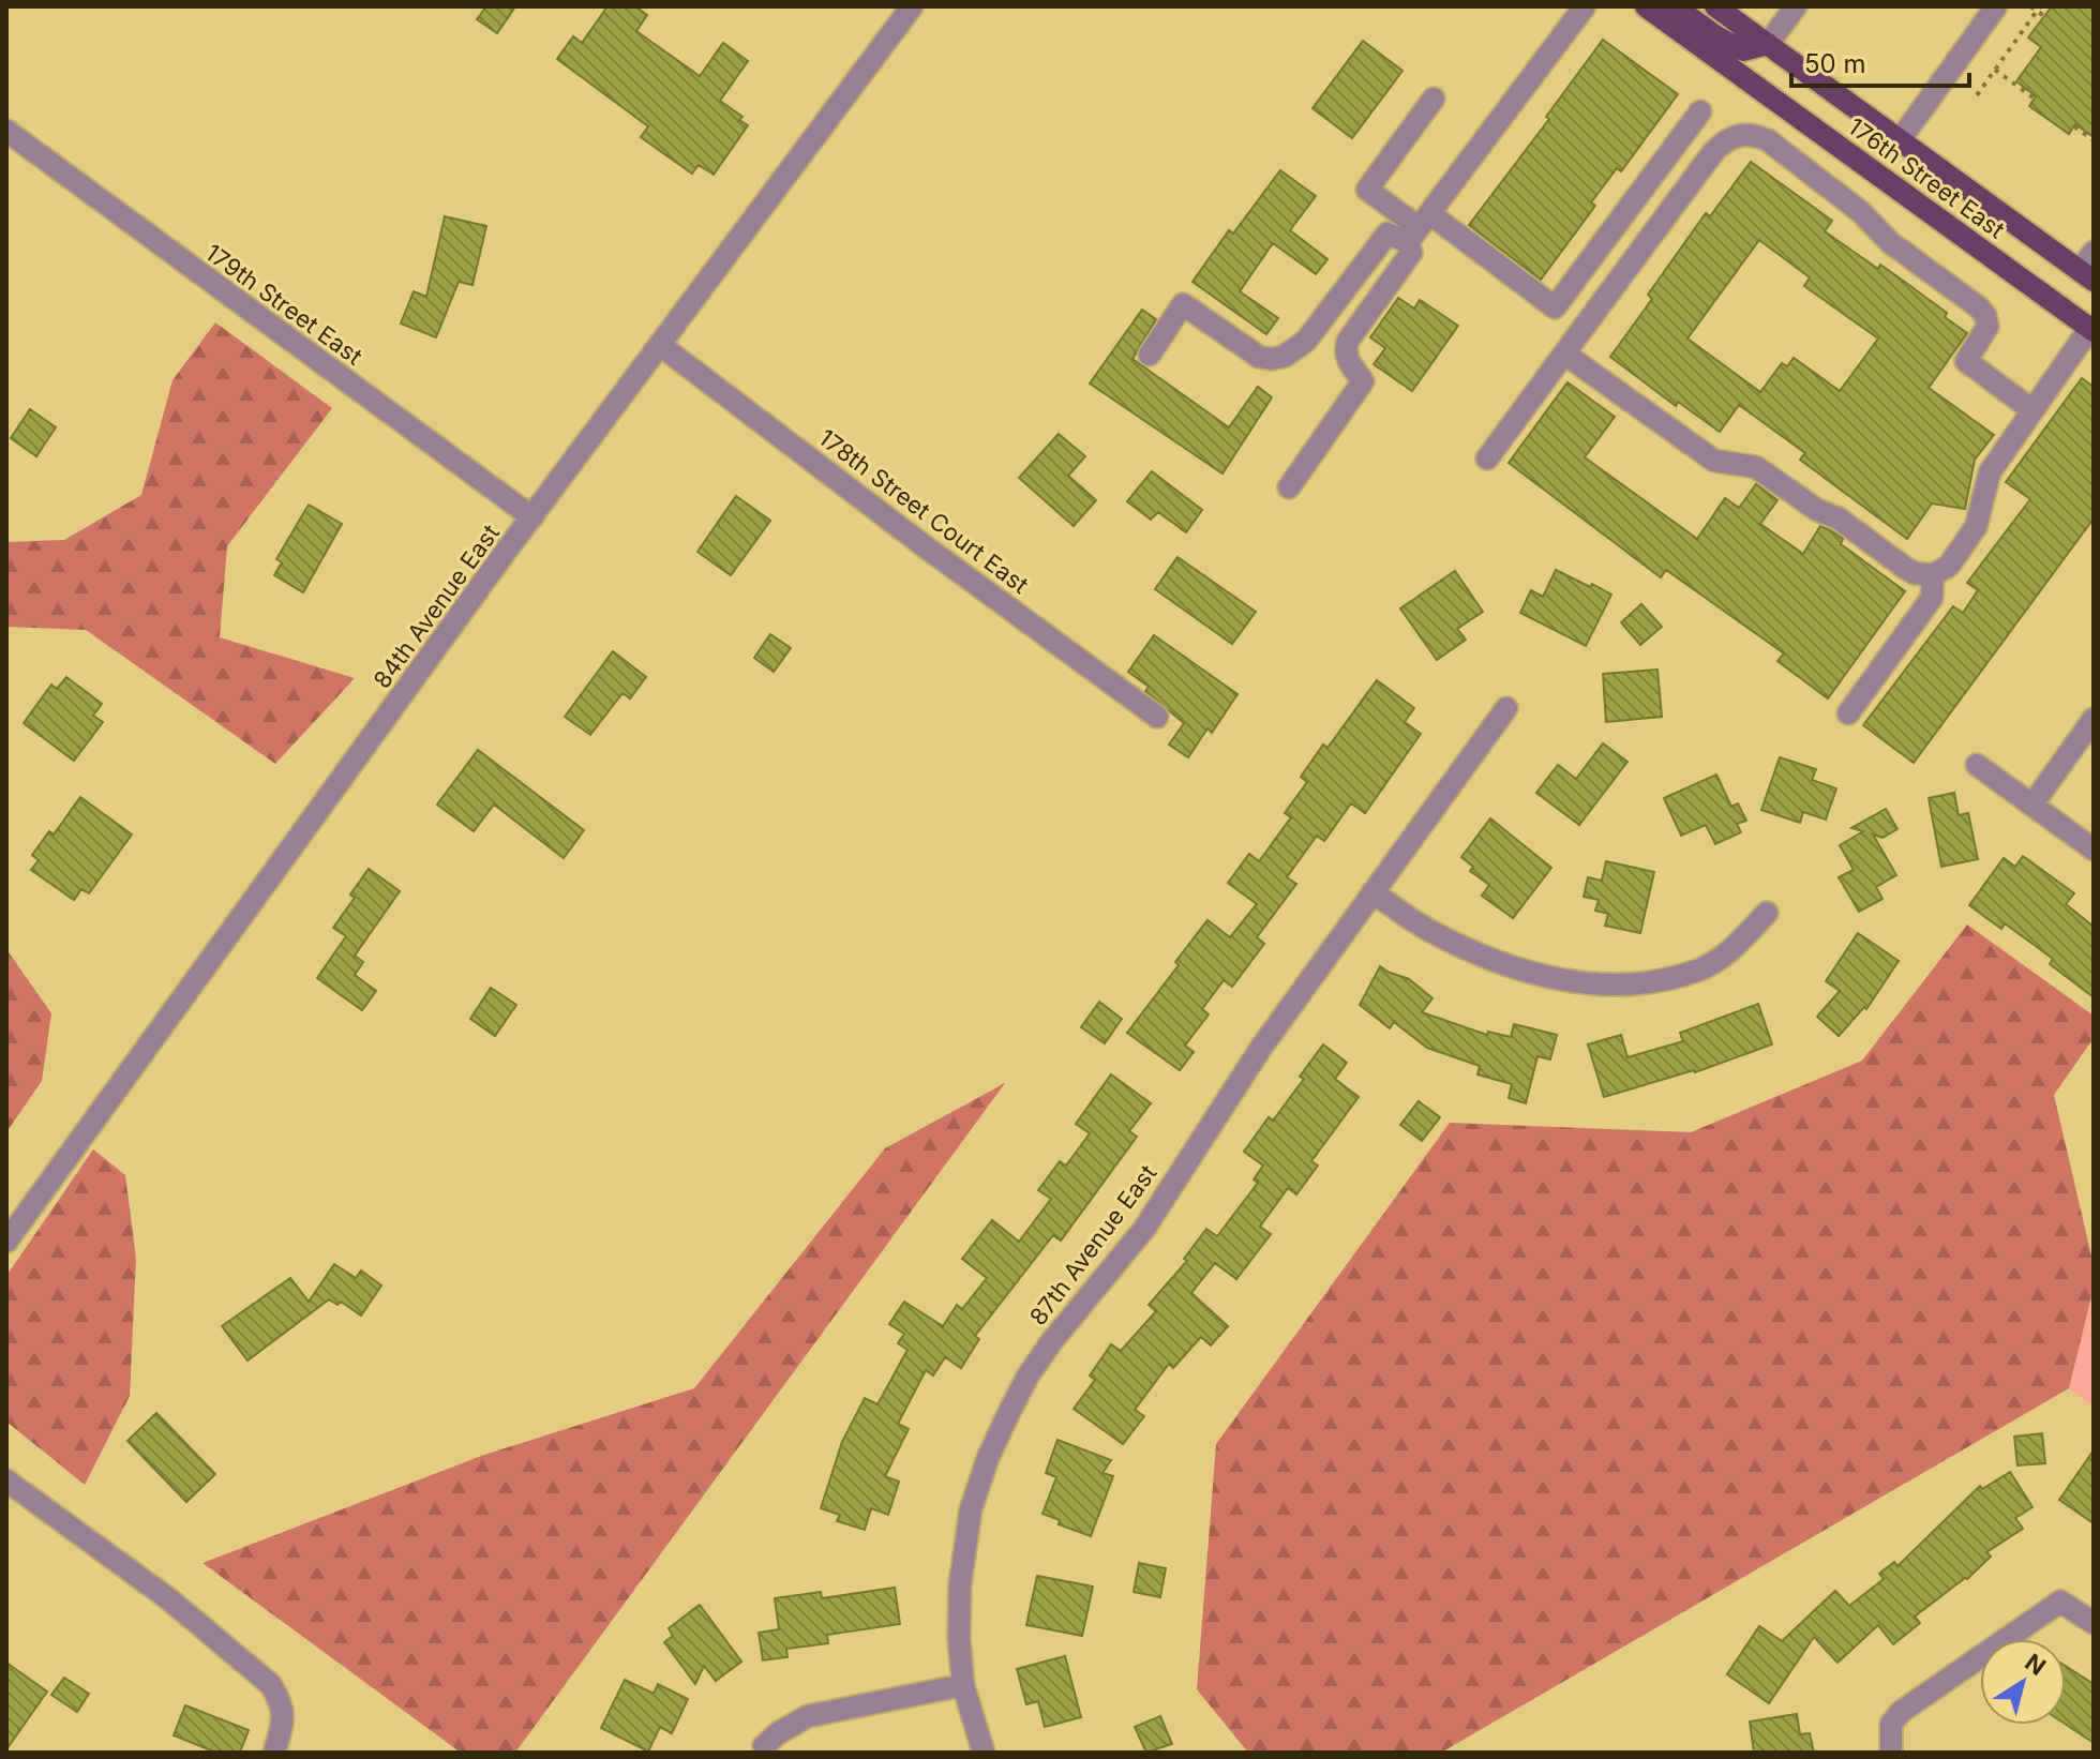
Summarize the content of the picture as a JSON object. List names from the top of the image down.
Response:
{
  "streets": {
    "main road": ["176th Street East"],
    "street": [
      "179th Street East",
      "178th Street Court East",
      "84th Avenue East",
      "87th Avenue East"
    ]
  },
  "crossings": [
    ["179th Street East", "84th Avenue East"],
    ["178th Street Court East", "84th Avenue East"]
  ],
  "scale_bar": "50 m",
  "north": "top right"
}
